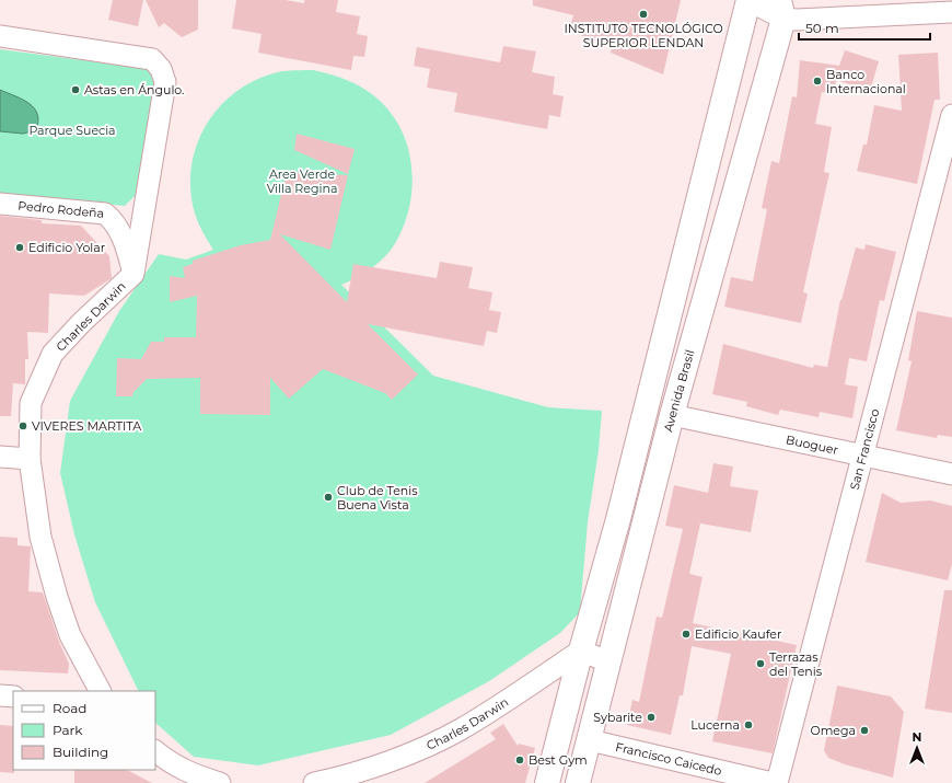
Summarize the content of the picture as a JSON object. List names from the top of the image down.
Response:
{
  "streets": {
    "street": [
      "Pedro Rodeña",
      "Charles Darwin",
      "Avenida Brasil",
      "Buoguer",
      "San Francisco",
      "Francisco Caicedo"
    ]
  },
  "crossings": [
    ["Pedro Rodeña", "Charles Darwin"],
    ["Avenida Brasil", "Buoguer"],
    ["Avenida Brasil", "Francisco Caicedo"],
    ["Buoguer", "San Francisco"]
  ],
  "parks": ["Parque Suecia", "Area Verde Villa Regina"],
  "places": [
    "INSTITUTO TECNOLÓGICO SUPERIOR LENDAN",
    "Banco Internacional",
    "Astas en Ángulo.",
    "Edificio Yolar",
    "VIVERES MARTITA",
    "Club de Tenis Buena Vista",
    "Edificio Kaufer",
    "Terrazas del Tenis",
    "Sybarite",
    "Lucerna",
    "Omega",
    "Best Gym"
  ],
  "legend": ["Road", "Park", "Building"],
  "scale_bar": "50 m",
  "north": "top"
}
